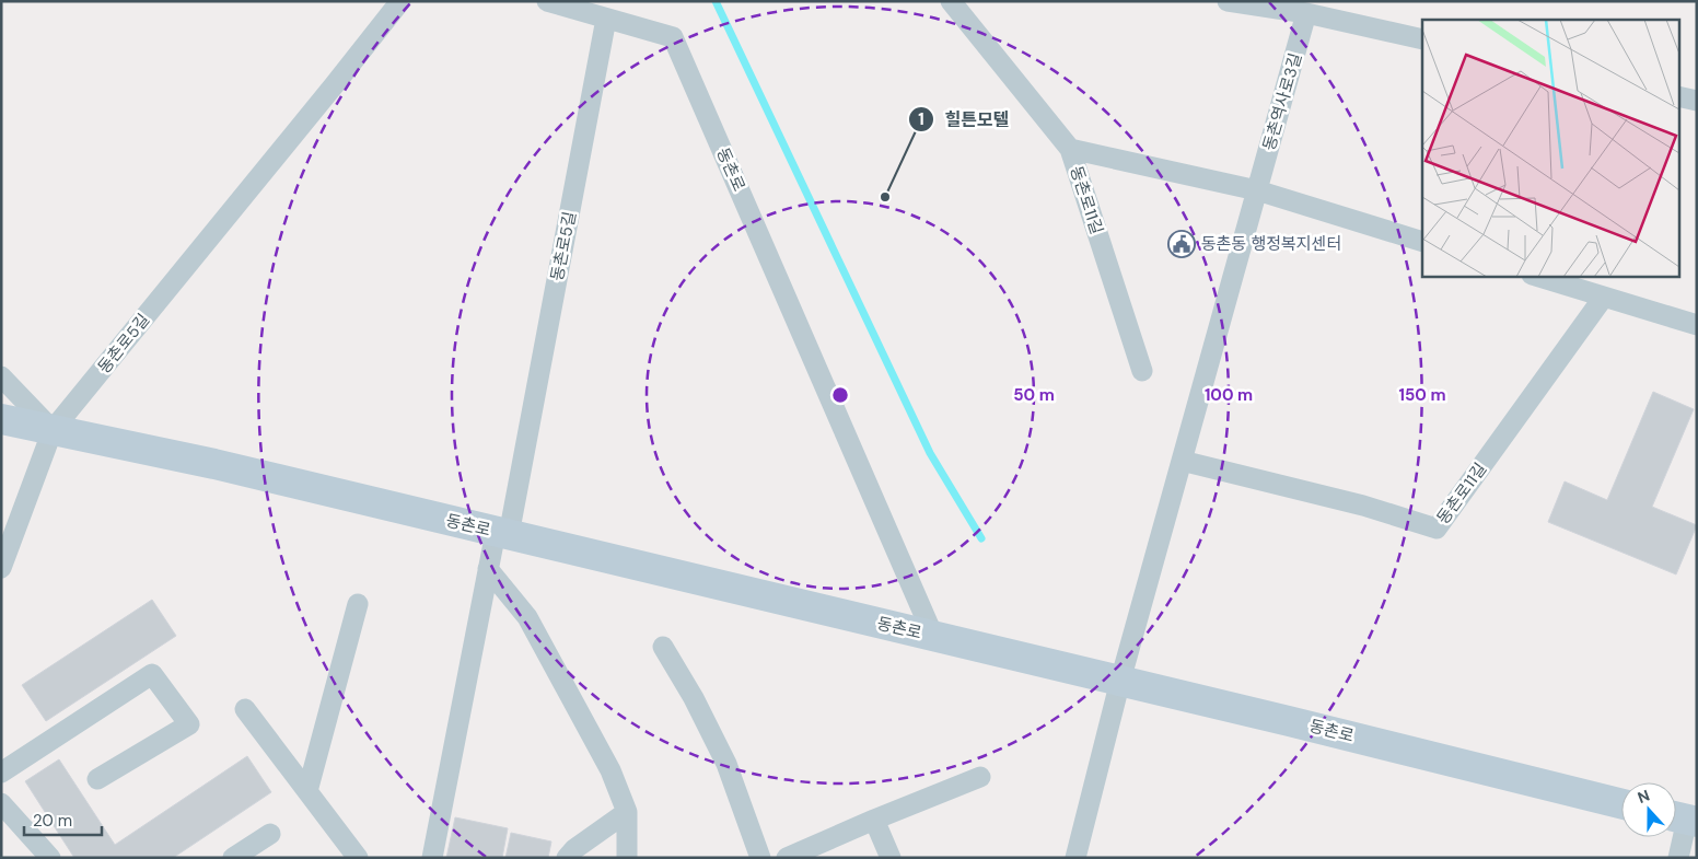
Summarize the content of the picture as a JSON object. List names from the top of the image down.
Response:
{
  "streets": {
    "main road": ["동촌로"],
    "street": ["동촌역사로3길", "동촌로11길", "동촌로5길"]
  },
  "crossings": [
    ["동촌역사로3길", "동촌로11길"],
    ["동촌로", "동촌로5길"]
  ],
  "places": {
    "other": ["힐튼모텔"],
    "public building": ["동촌동 행정복지센터"]
  },
  "scale_bar": "20 m",
  "north": "top",
  "rings": ["50 m", "100 m", "150 m"]
}
